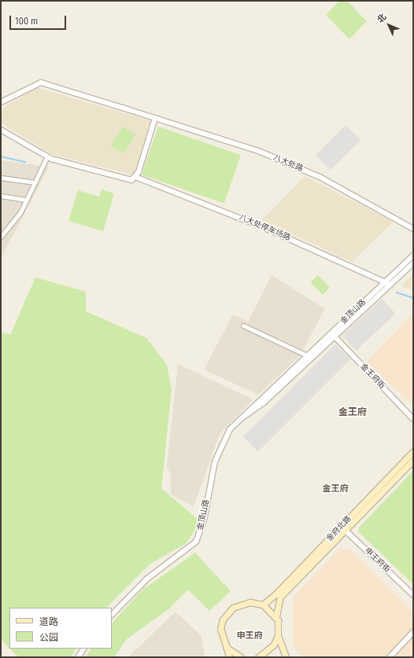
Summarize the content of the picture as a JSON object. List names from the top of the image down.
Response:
{
  "streets": {
    "main road": ["金府北路"],
    "street": [
      "八大处路",
      "八大处停车场路",
      "金顶山路",
      "金王府街",
      "申王府街"
    ]
  },
  "crossings": [
    ["八大处停车场路", "金顶山路"],
    ["金顶山路", "金王府街"],
    ["金府北路", "申王府街"]
  ],
  "districts": ["金王府", "金王府", "申王府"],
  "legend": ["道路", "公园"],
  "scale_bar": "100 m",
  "north": "top left"
}
